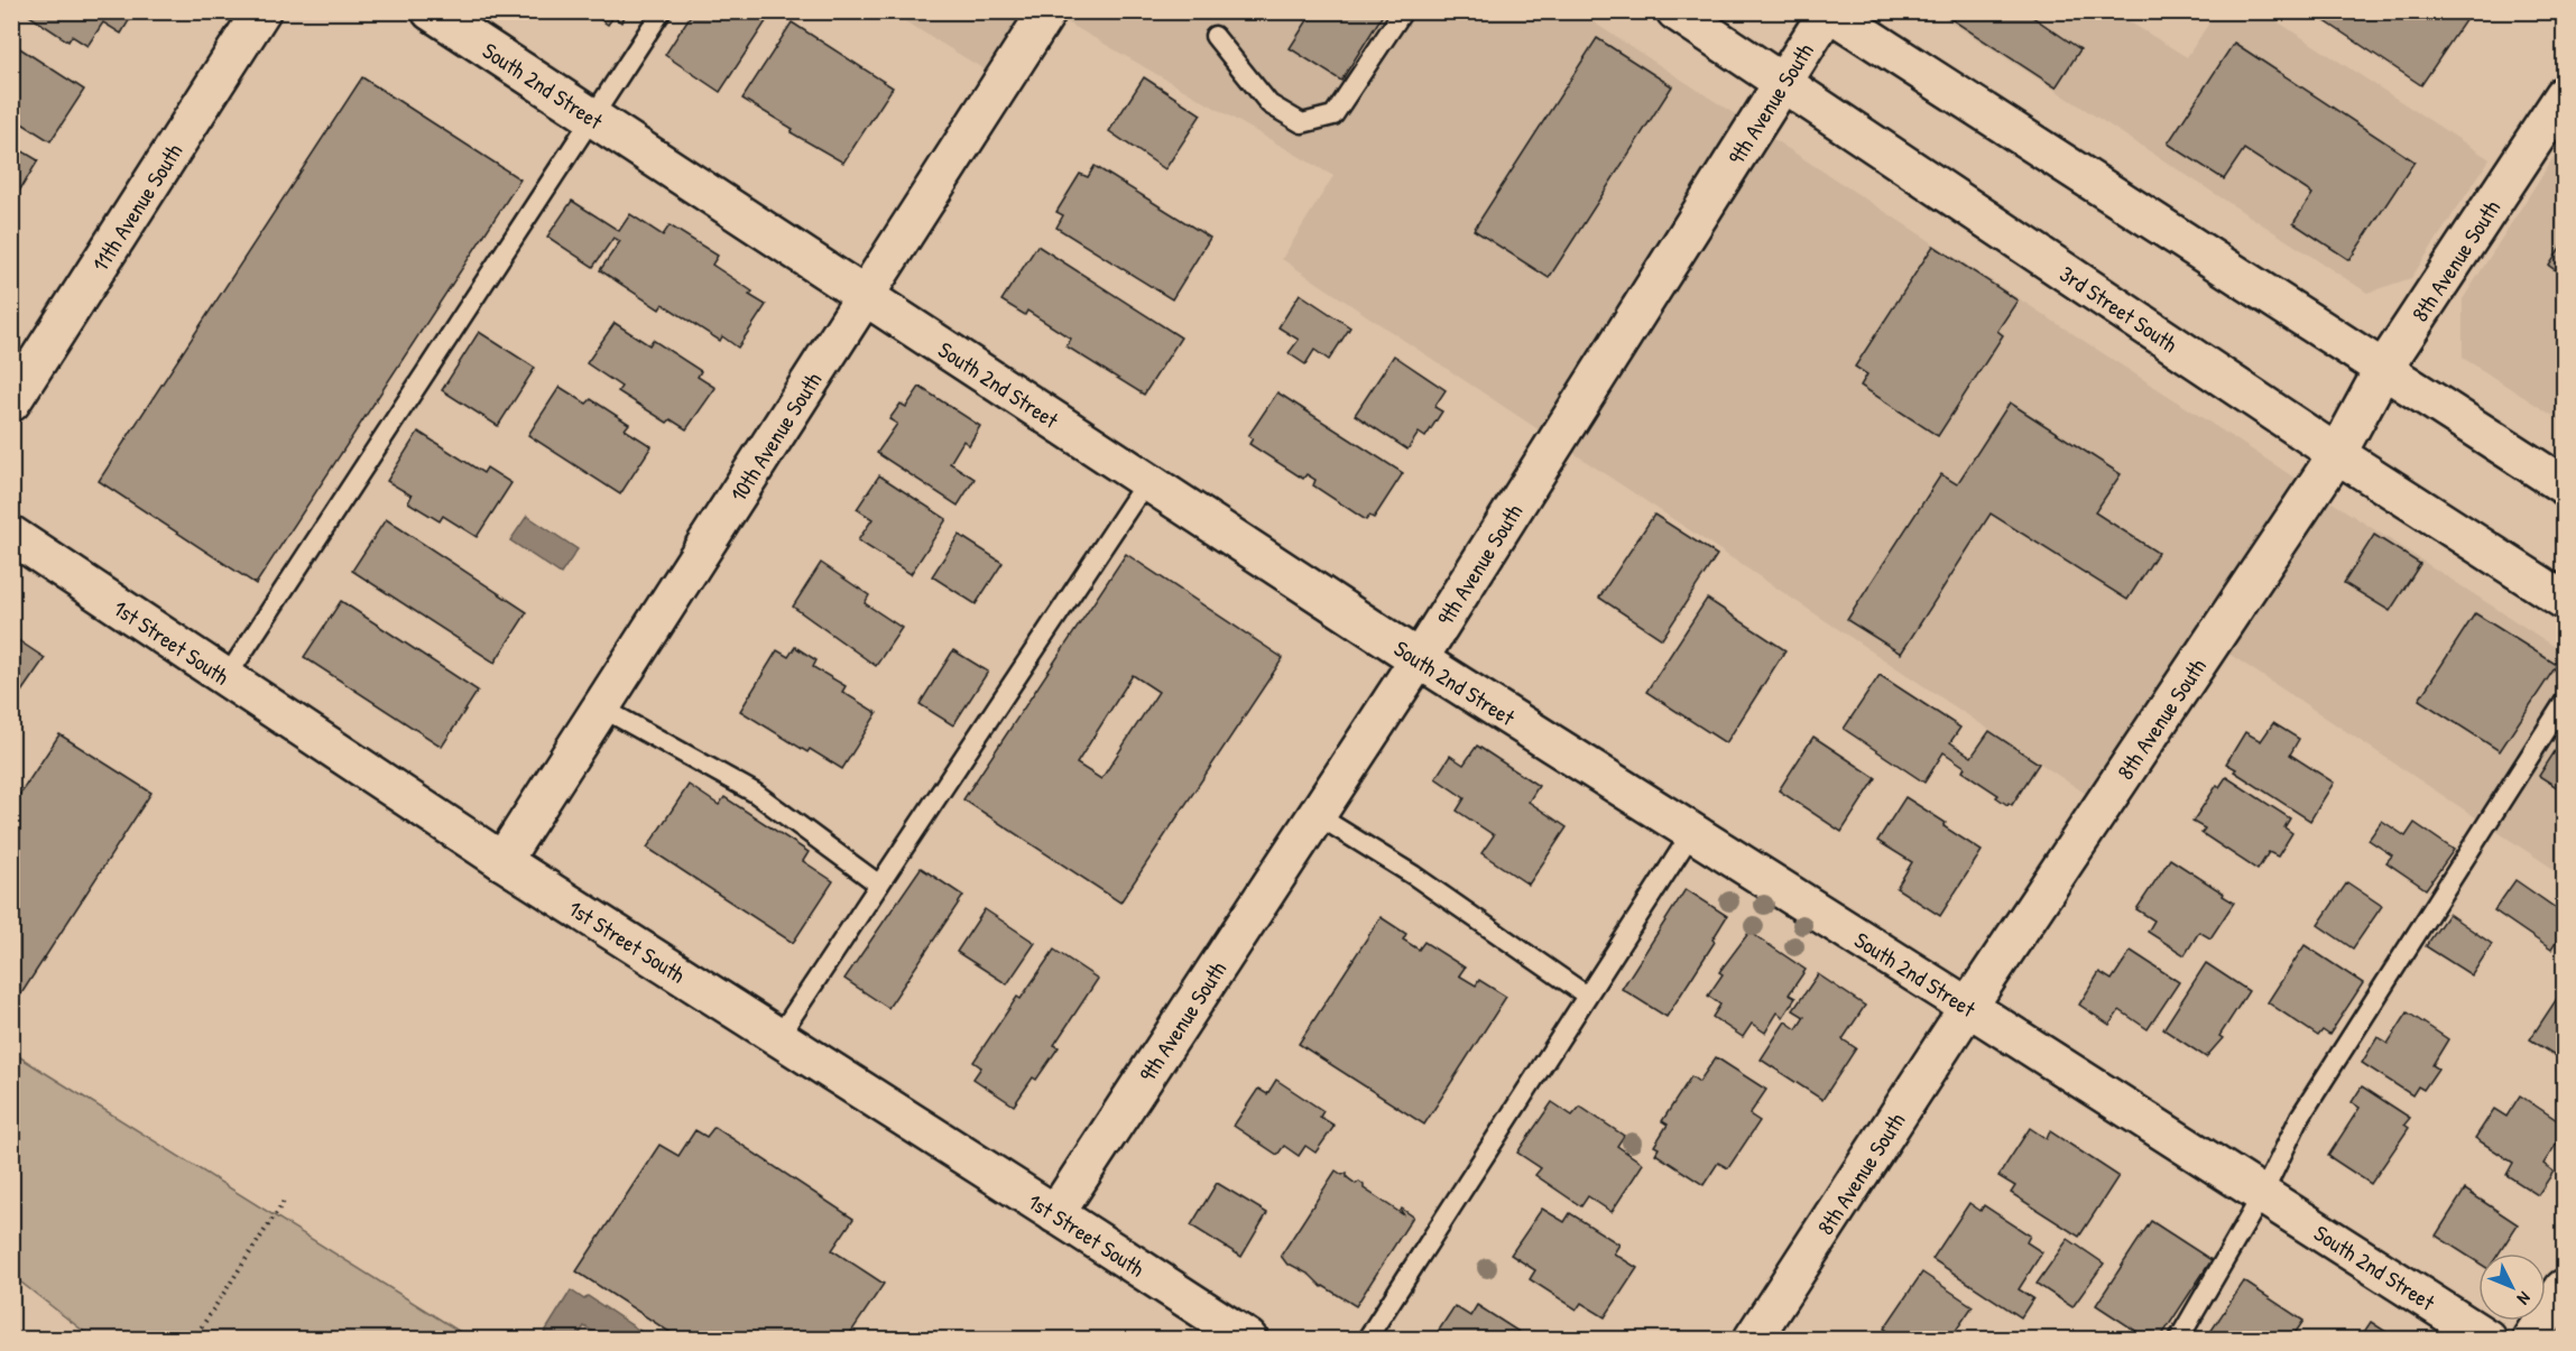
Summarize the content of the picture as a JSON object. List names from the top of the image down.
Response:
{
  "streets": {
    "street": [
      "South 2nd Street",
      "9th Avenue South",
      "11th Avenue South",
      "8th Avenue South",
      "3rd Street South",
      "10th Avenue South",
      "1st Street South"
    ]
  },
  "crossings": [
    ["South 2nd Street", "9th Avenue South"],
    ["South 2nd Street", "8th Avenue South"],
    ["South 2nd Street", "10th Avenue South"],
    ["9th Avenue South", "3rd Street South"],
    ["9th Avenue South", "1st Street South"],
    ["8th Avenue South", "3rd Street South"],
    ["10th Avenue South", "1st Street South"]
  ],
  "north": "bottom right"
}
